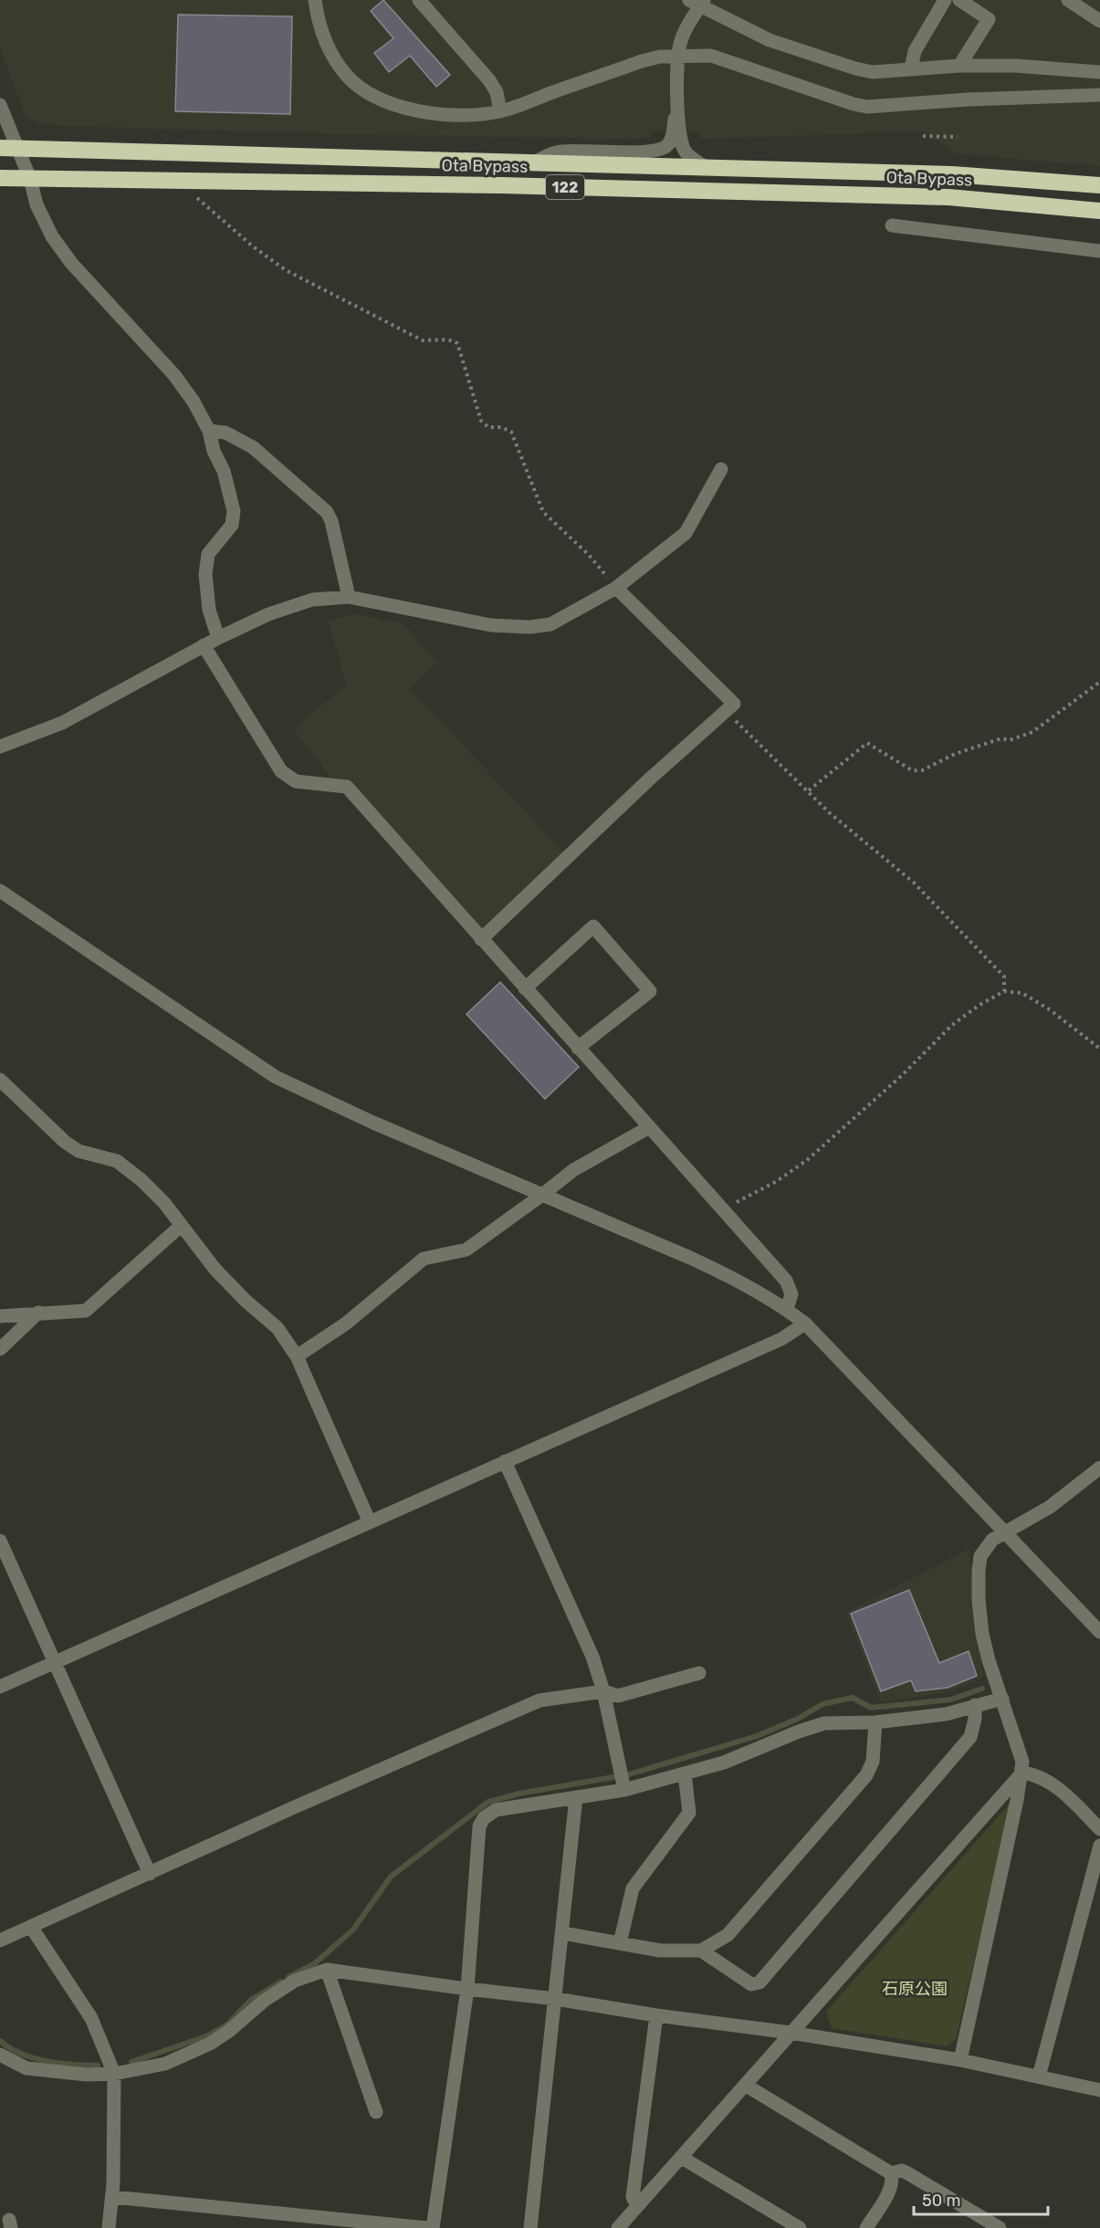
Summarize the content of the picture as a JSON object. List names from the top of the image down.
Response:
{
  "streets": {
    "highway": ["Ota Bypass", "122"]
  },
  "parks": ["石原公園"],
  "scale_bar": "50 m"
}
